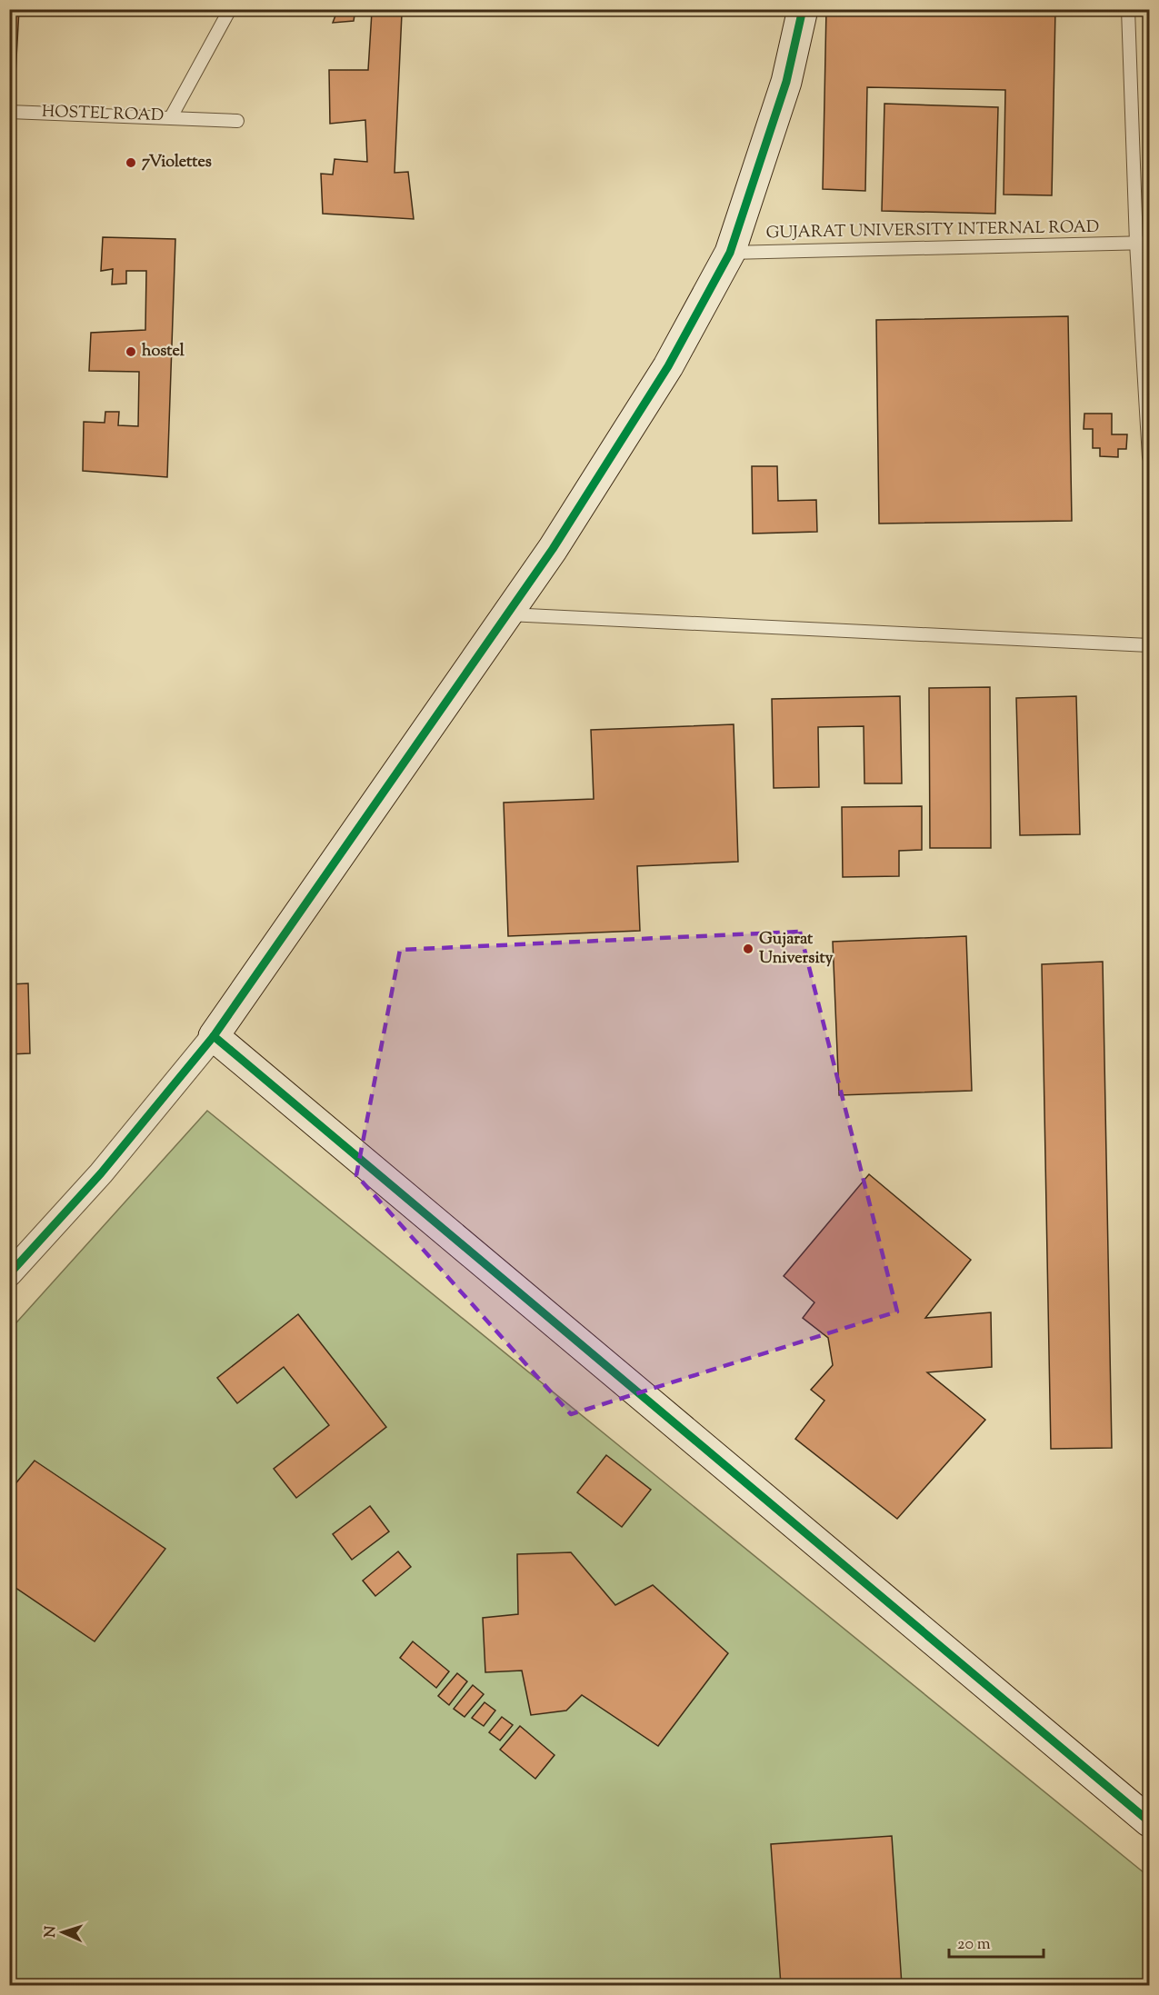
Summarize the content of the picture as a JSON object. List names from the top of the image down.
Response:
{
  "streets": {
    "lane": ["HOSTEL ROAD", "GUJARAT UNIVERSITY INTERNAL ROAD"]
  },
  "places": ["7Violettes", "hostel", "Gujarat University"],
  "scale_bar": "20 m",
  "north": "left"
}
